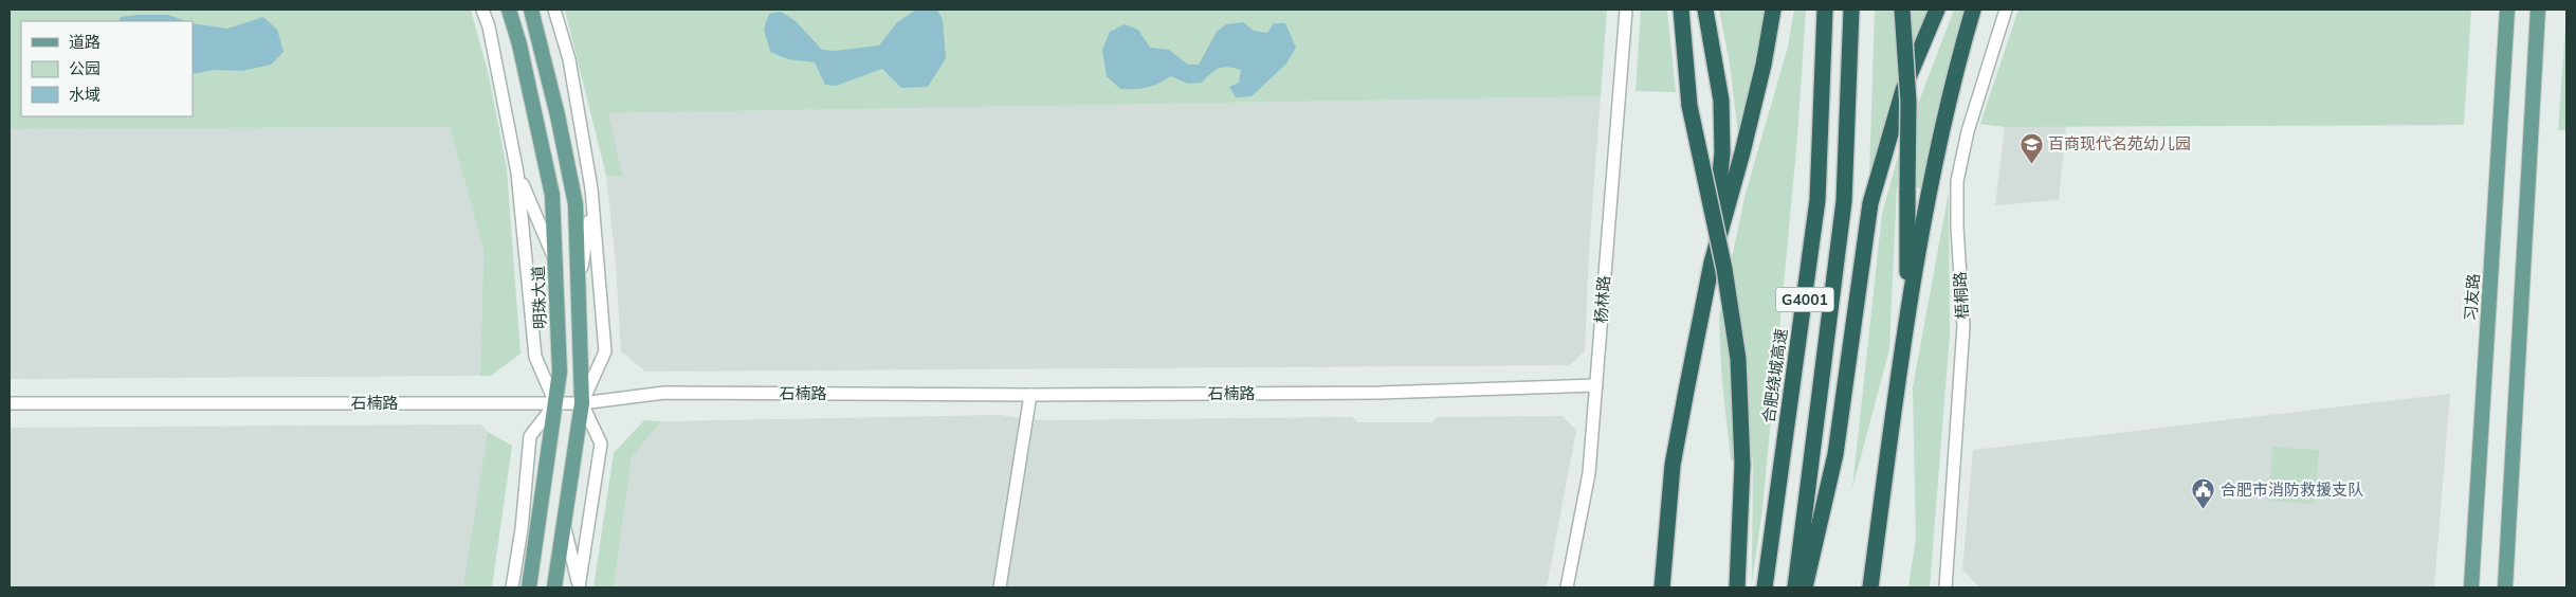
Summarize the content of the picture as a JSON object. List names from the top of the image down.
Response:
{
  "streets": {
    "highway": ["G4001", "合肥绕城高速"],
    "main road": ["明珠大道", "习友路"],
    "street": ["梧桐路", "杨林路", "石楠路"]
  },
  "crossings": [
    ["明珠大道", "石楠路"],
    ["杨林路", "石楠路"]
  ],
  "places": {
    "school or university": ["百商现代名苑幼儿园"],
    "public building": ["合肥市消防救援支队"]
  },
  "legend": ["道路", "公园", "水域"]
}
